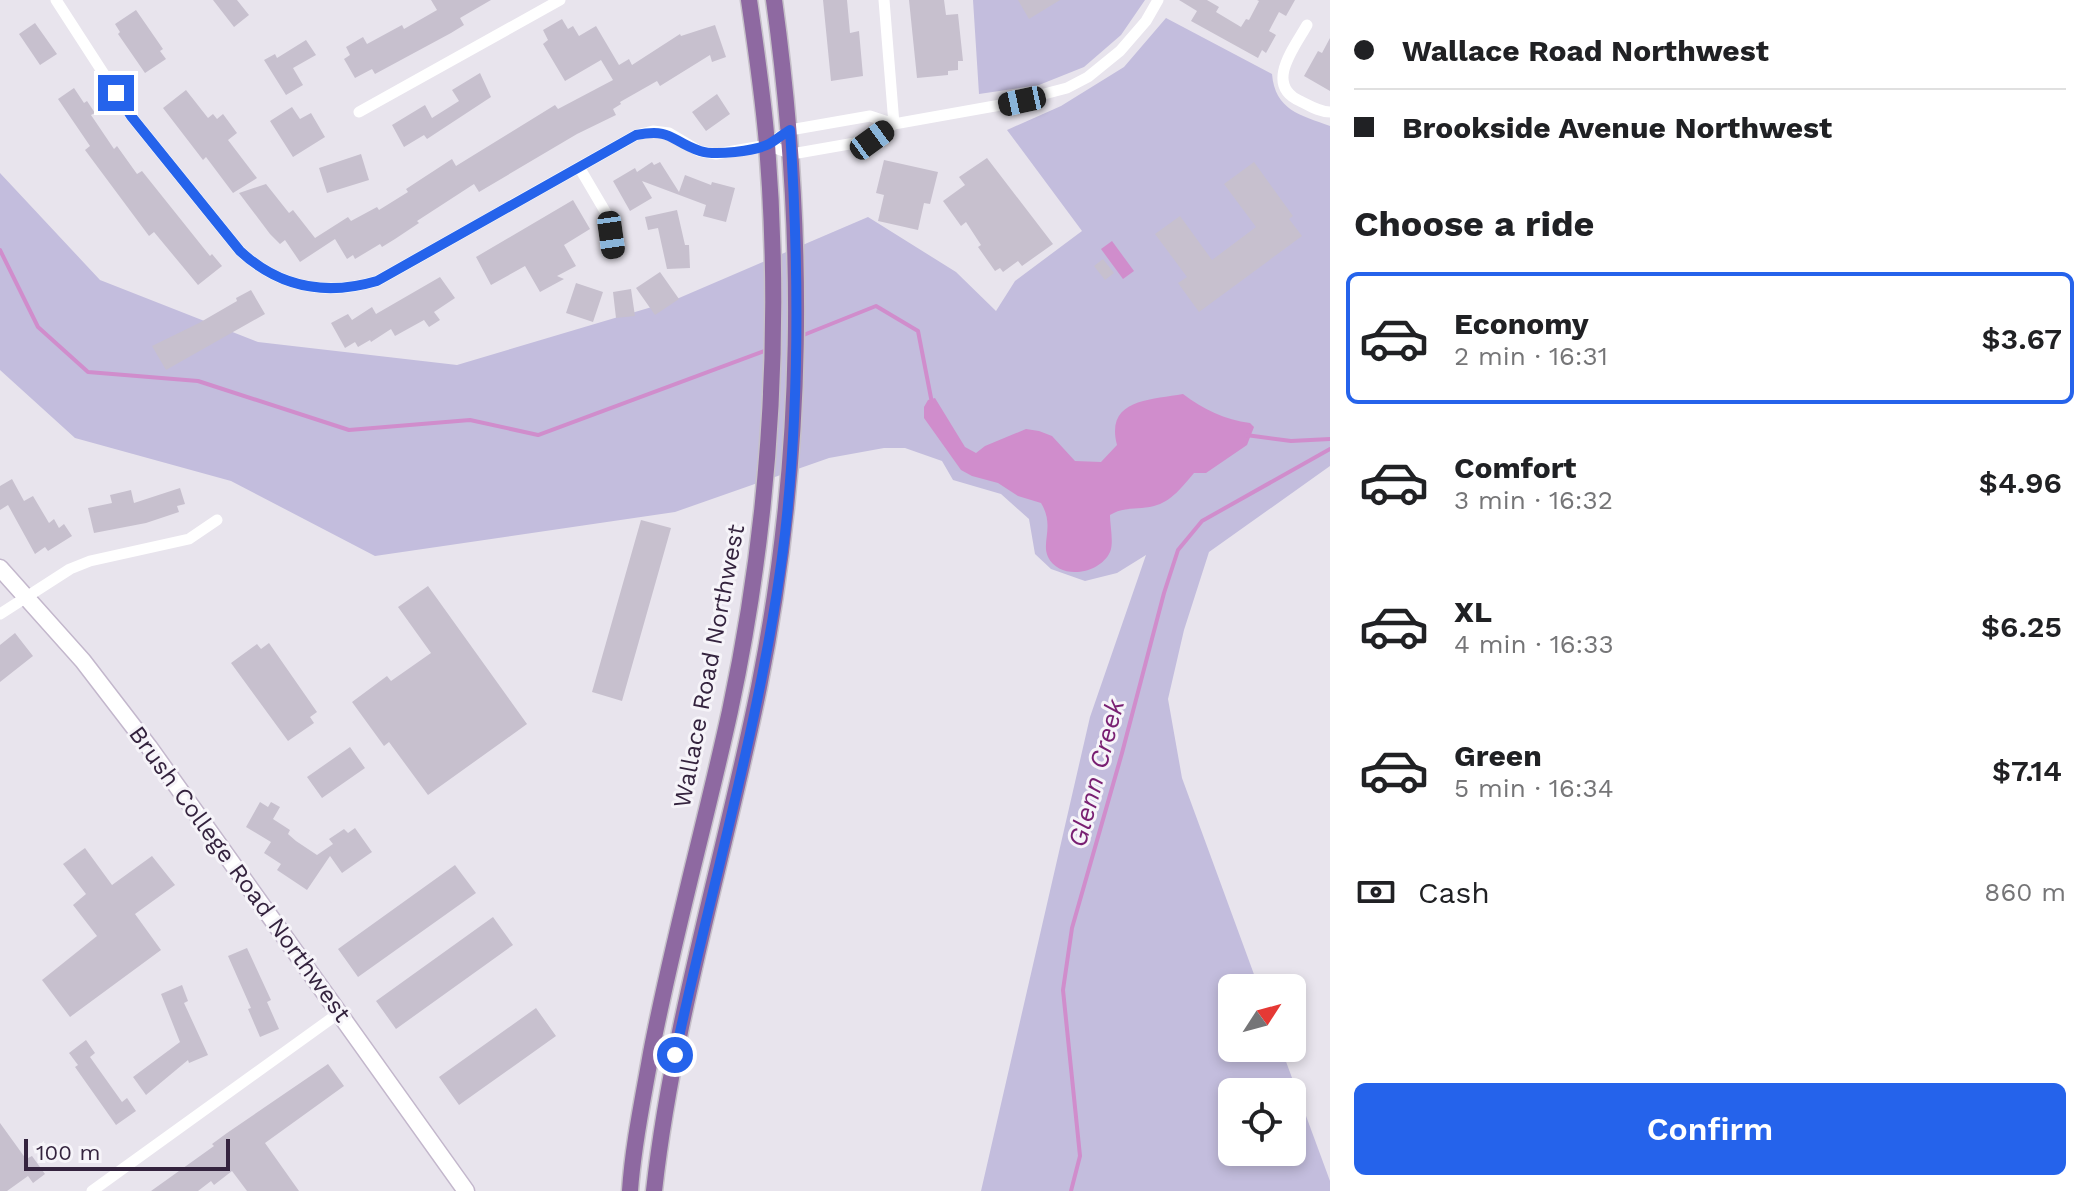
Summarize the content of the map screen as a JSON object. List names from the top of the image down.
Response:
{
  "streets": {
    "main road": ["Wallace Road Northwest"],
    "street": ["Brush College Road Northwest"]
  },
  "water": ["Glenn Creek"],
  "scale_bar": "100 m",
  "north": "top right",
  "page": {
    "banner": ["Wallace Road Northwest", "Brookside Avenue Northwest"],
    "heading": "Choose a ride",
    "list": [
      {
        "name": "Economy",
        "note": "2 min · 16:31",
        "value": "$3.67"
      },
      {
        "name": "Comfort",
        "note": "3 min · 16:32",
        "value": "$4.96"
      },
      {
        "name": "XL",
        "note": "4 min · 16:33",
        "value": "$6.25"
      },
      {
        "name": "Green",
        "note": "5 min · 16:34",
        "value": "$7.14"
      }
    ],
    "pay": ["Cash", "860 m"],
    "buttons": "Confirm",
    "scale": "100 m"
  }
}
